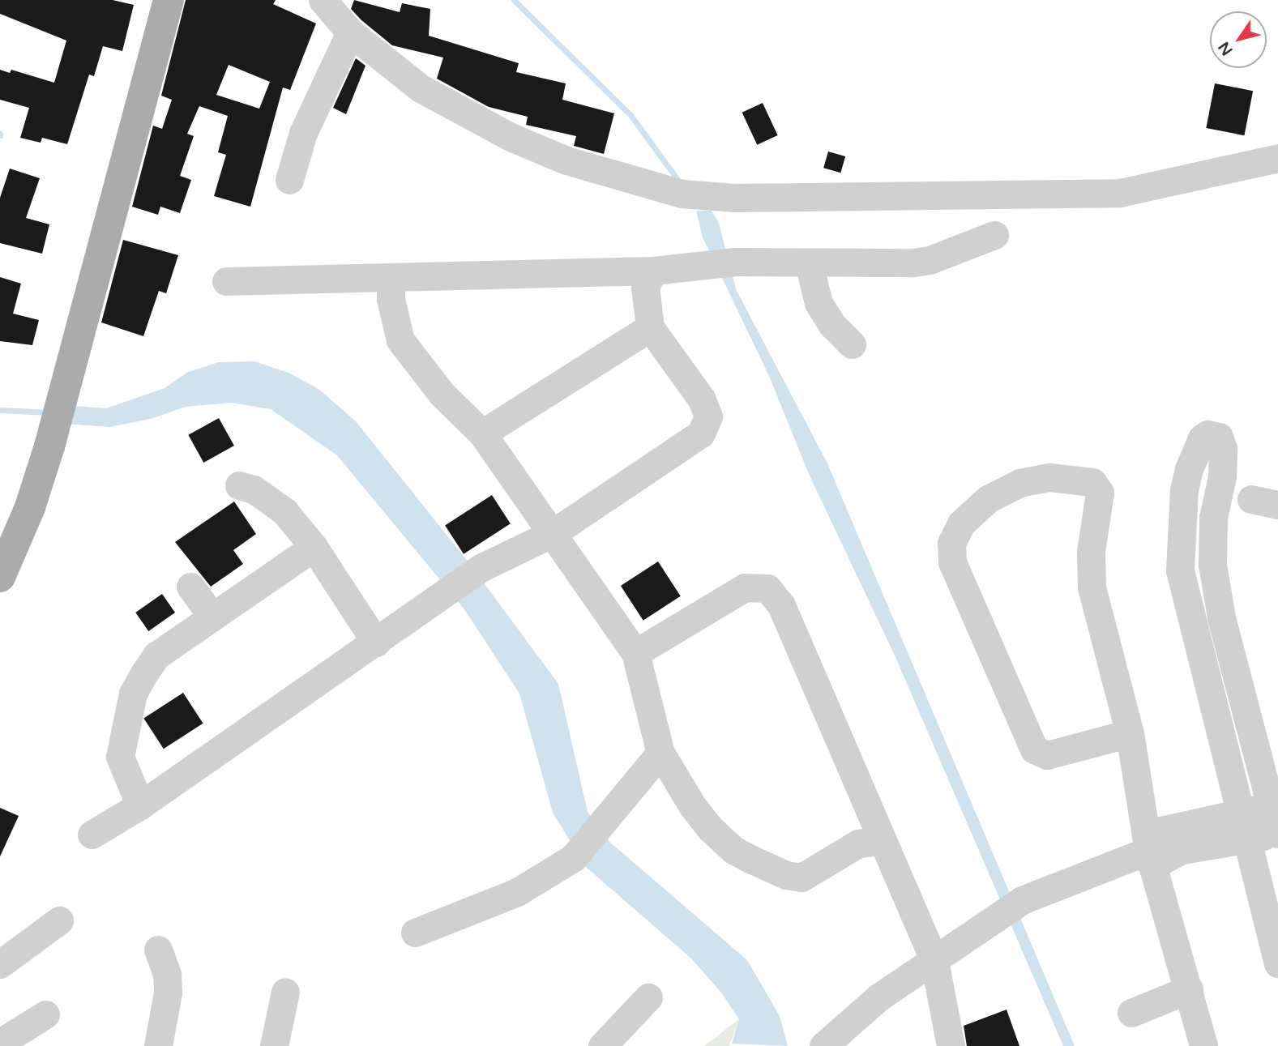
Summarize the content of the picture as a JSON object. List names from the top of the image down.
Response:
{
  "north": "bottom left"
}
